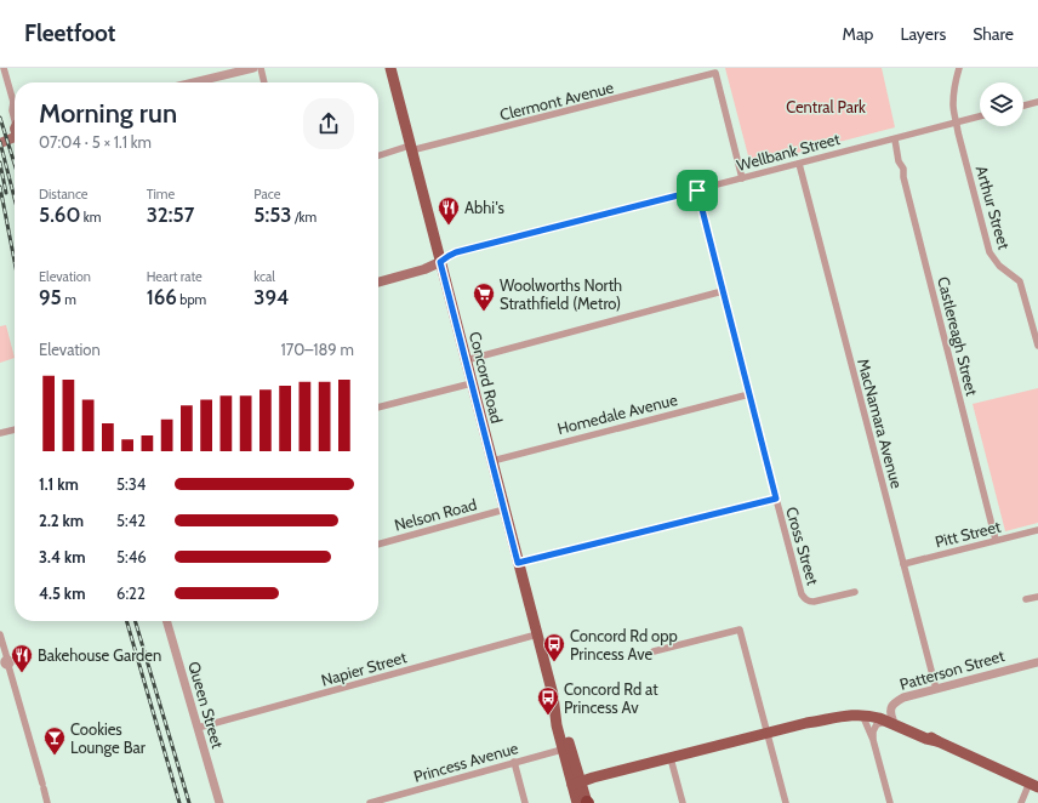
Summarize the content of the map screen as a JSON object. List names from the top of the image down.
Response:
{
  "streets": {
    "main road": ["Wellbank Street", "Concord Road"],
    "street": [
      "Clermont Avenue",
      "Arthur Street",
      "Castlereagh Street",
      "Homedale Avenue",
      "MacNamara Avenue",
      "Nelson Road",
      "Pitt Street",
      "Cross Street",
      "Napier Street",
      "Patterson Street",
      "Queen Street",
      "Princess Avenue"
    ]
  },
  "crossings": [
    ["Clermont Avenue", "Wellbank Street"],
    ["Clermont Avenue", "Concord Road"],
    ["Wellbank Street", "Arthur Street"],
    ["Wellbank Street", "Castlereagh Street"],
    ["Wellbank Street", "Concord Road"],
    ["Wellbank Street", "MacNamara Avenue"],
    ["Wellbank Street", "Cross Street"],
    ["Castlereagh Street", "Pitt Street"],
    ["Concord Road", "Homedale Avenue"],
    ["Concord Road", "Nelson Road"],
    ["Concord Road", "Napier Street"],
    ["Concord Road", "Princess Avenue"],
    ["Homedale Avenue", "Cross Street"],
    ["MacNamara Avenue", "Pitt Street"],
    ["MacNamara Avenue", "Patterson Street"],
    ["Napier Street", "Queen Street"]
  ],
  "parks": ["Central Park"],
  "places": {
    "restaurant": ["Abhi's", "Bakehouse Garden"],
    "supermarket": ["Woolworths North Strathfield (Metro)"],
    "bus stop": ["Concord Rd opp Princess Ave", "Concord Rd at Princess Av"],
    "bar": ["Cookies Lounge Bar"]
  },
  "page": {
    "header": "Fleetfoot",
    "nav": ["Map", "Layers", "Share"],
    "heading": ["Morning run", "07:04 · 5 × 1.1 km"],
    "stats": [
      ["Distance", "5.60 km"],
      ["Time", "32:57"],
      ["Pace", "5:53 /km"],
      ["Elevation", "95 m"],
      ["Heart rate", "166 bpm"],
      ["kcal", "394"]
    ],
    "chart": ["Elevation", "170–189 m"],
    "list": [
      {
        "name": "1.1 km",
        "note": "5:34"
      },
      {
        "name": "2.2 km",
        "note": "5:42"
      },
      {
        "name": "3.4 km",
        "note": "5:46"
      },
      {
        "name": "4.5 km",
        "note": "6:22"
      }
    ]
  }
}
